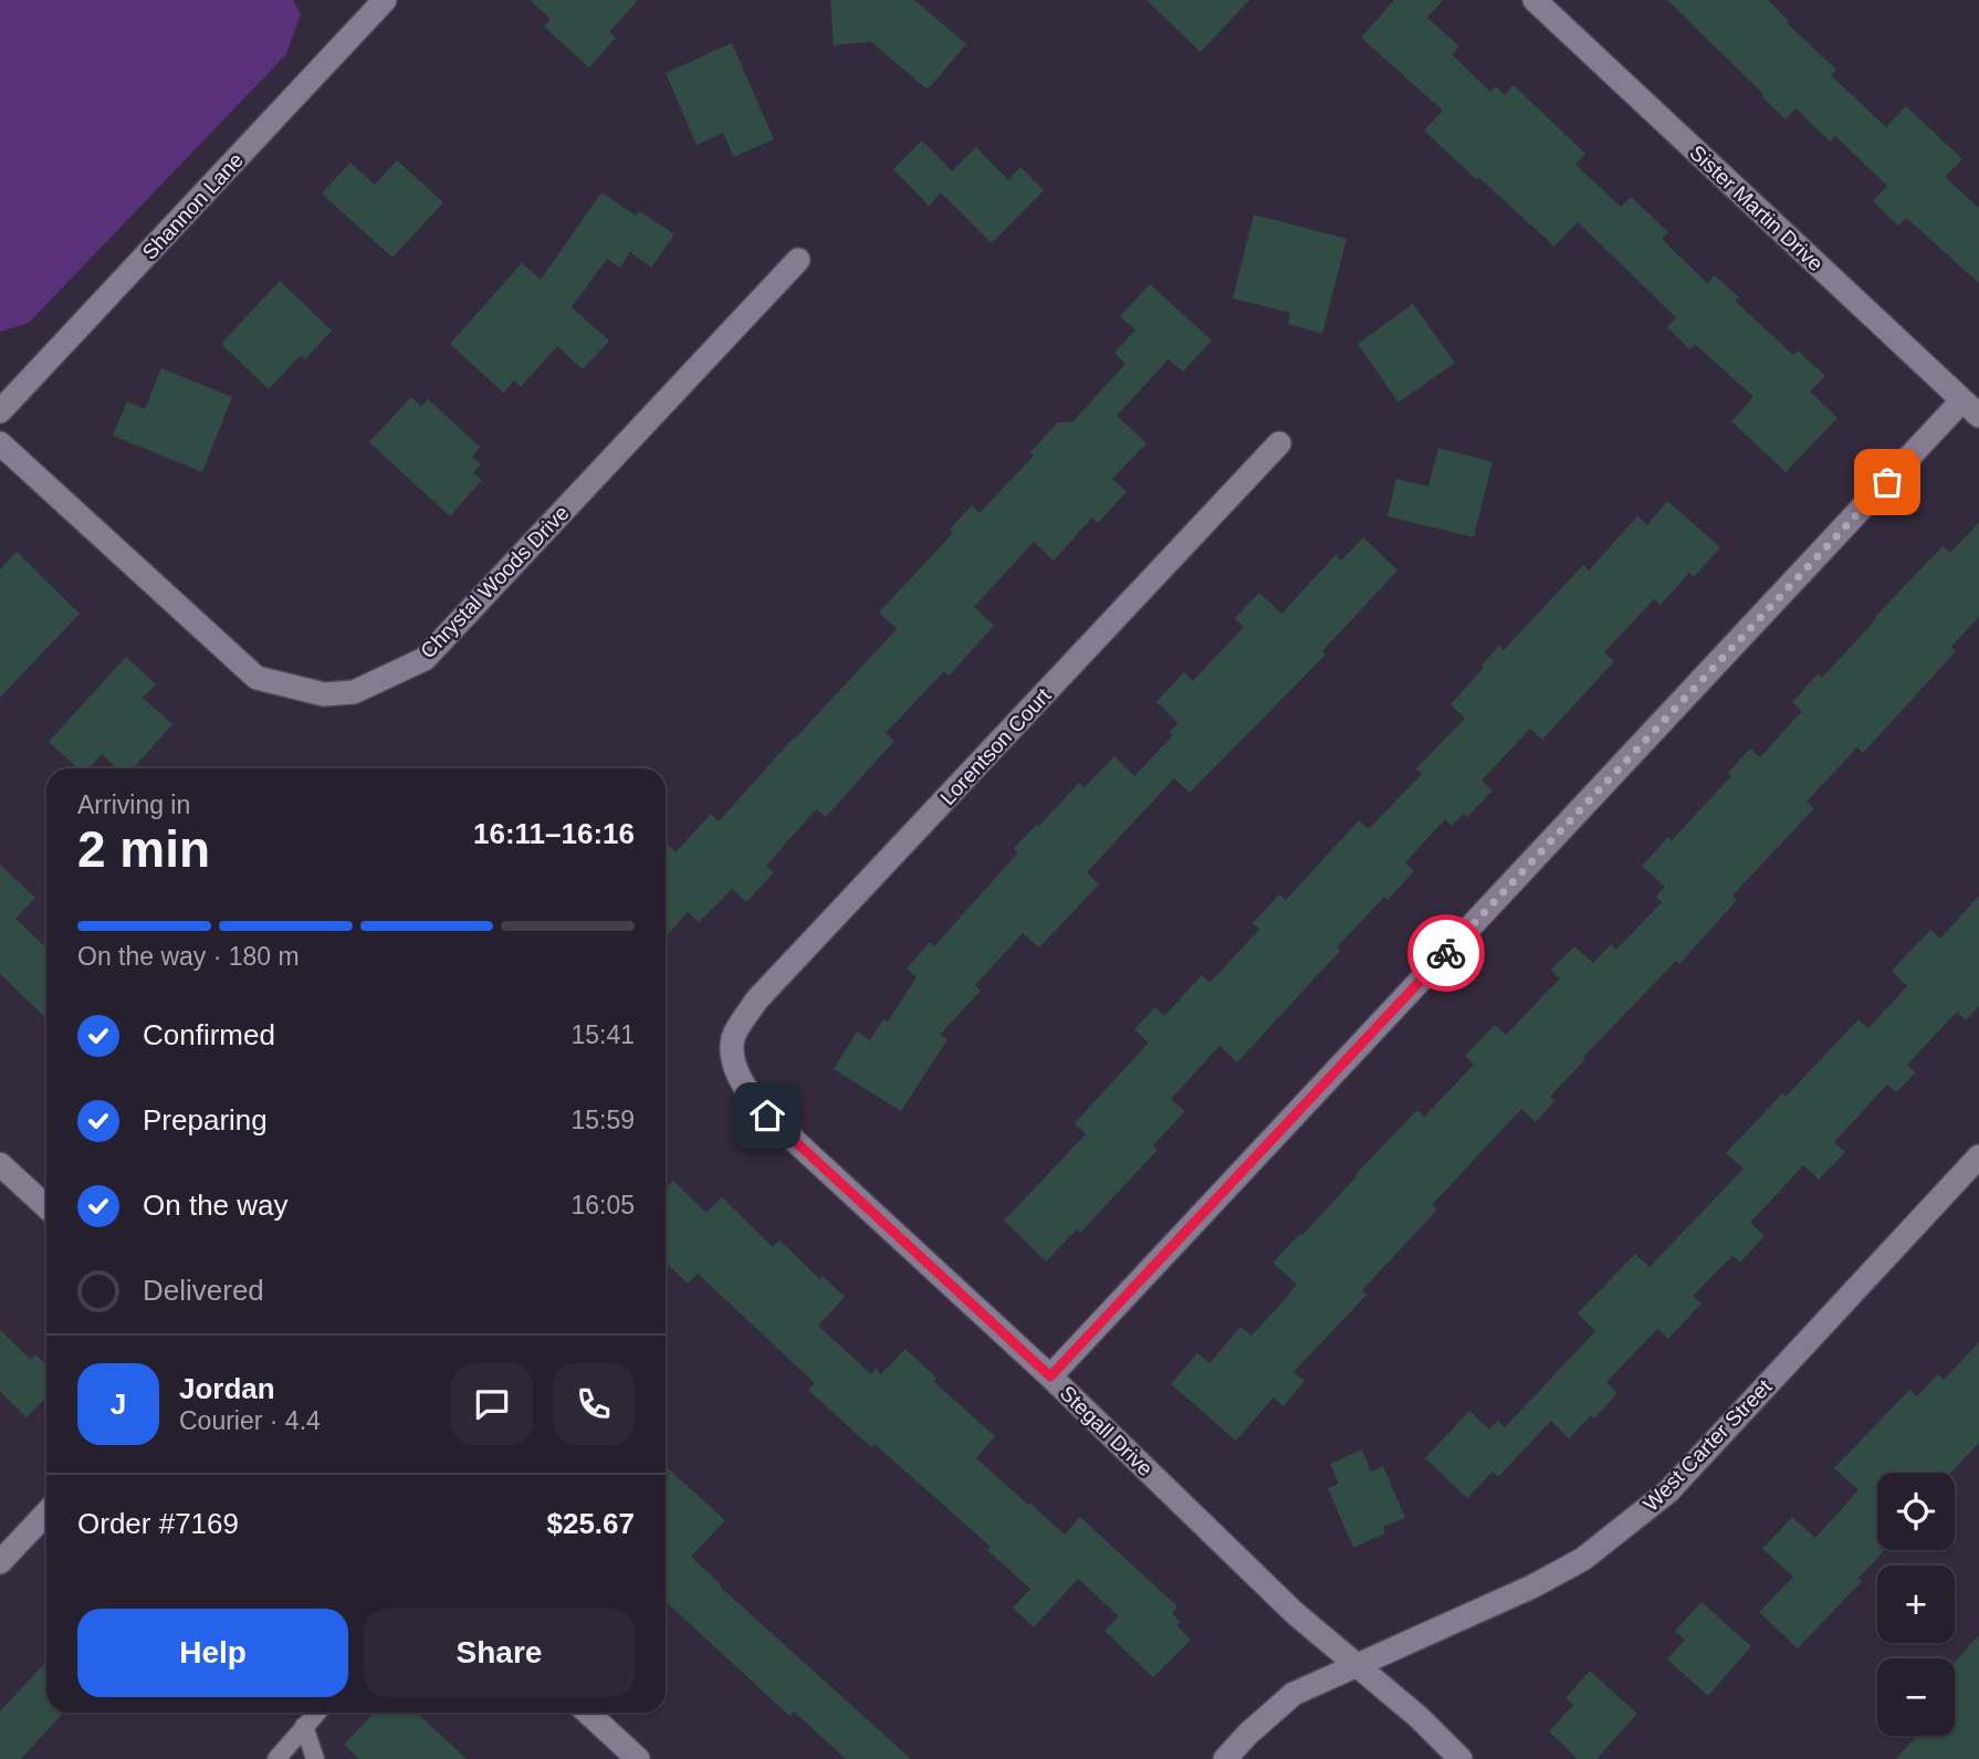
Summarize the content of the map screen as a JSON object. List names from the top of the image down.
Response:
{
  "streets": {
    "street": [
      "Shannon Lane",
      "Sister Martin Drive",
      "Chrystal Woods Drive",
      "Lorentson Court",
      "Stegall Drive",
      "West Carter Street"
    ]
  },
  "crossings": [
    ["Lorentson Court", "Stegall Drive"],
    ["Stegall Drive", "West Carter Street"]
  ],
  "page": {
    "heading": ["2 min", "Arriving in", "16:11–16:16"],
    "panel": [
      "Jordan",
      "Courier · 4.4",
      "Order #7169",
      "$25.67"
    ],
    "bar": "On the way · 180 m",
    "list": [
      ["Confirmed", "15:41"],
      ["Preparing", "15:59"],
      ["On the way", "16:05"],
      "Delivered"
    ],
    "round": "J",
    "map_buttons": ["+", "−"],
    "buttons": ["Help", "Share"]
  }
}
